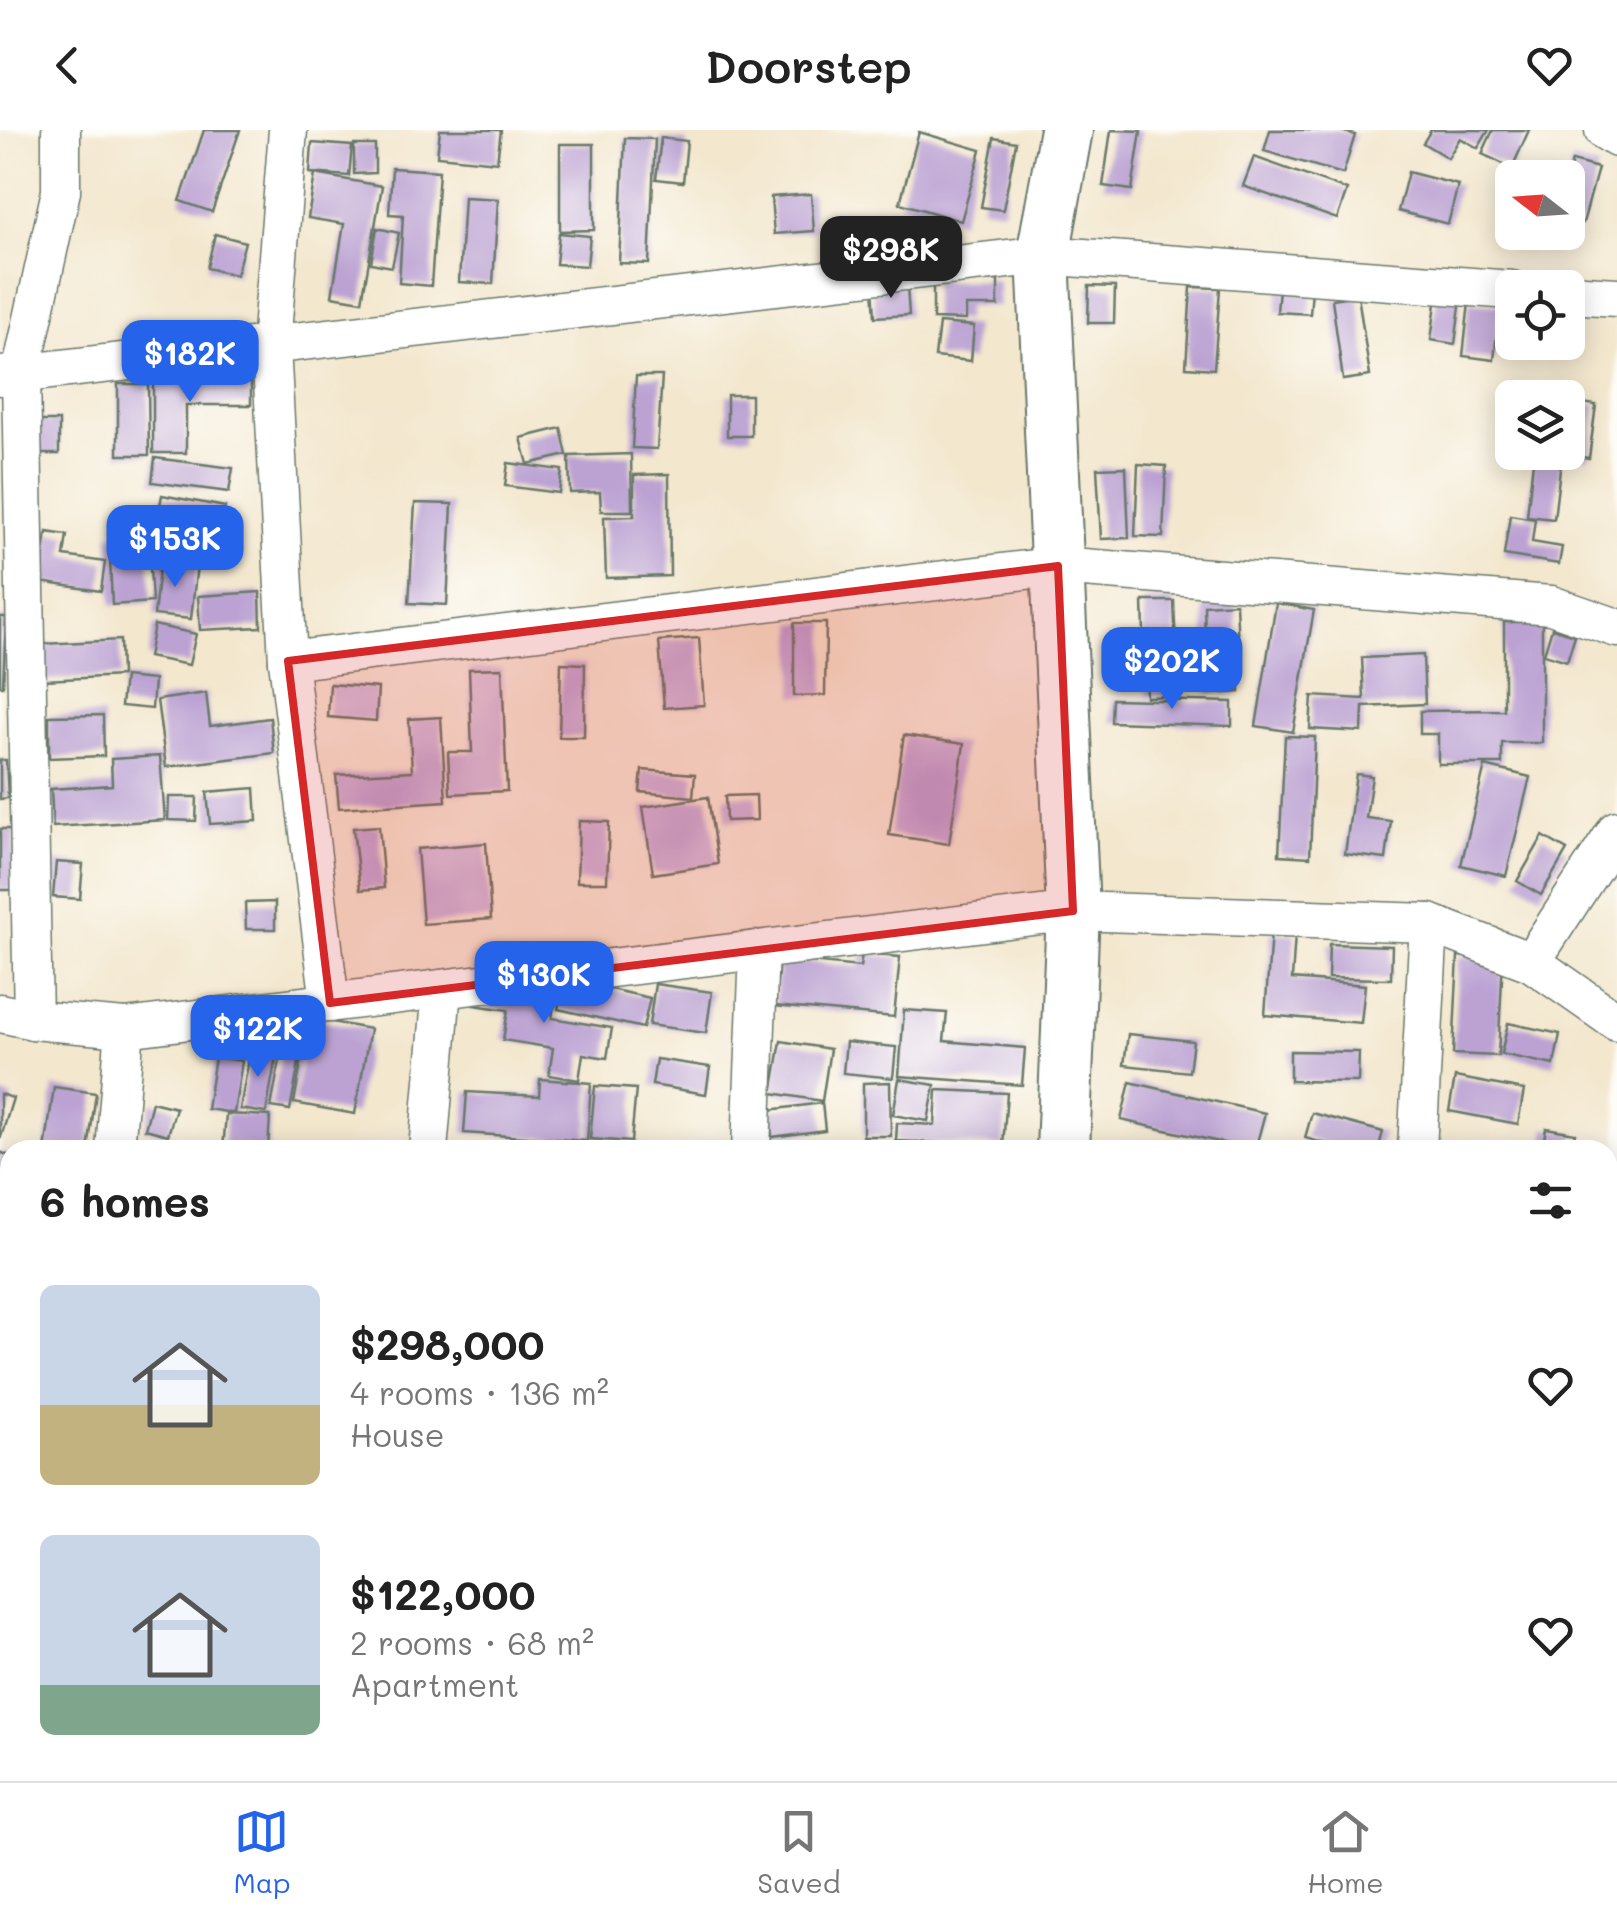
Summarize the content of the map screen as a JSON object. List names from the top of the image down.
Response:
{
  "north": "left",
  "page": {
    "header": "Doorstep",
    "price": [
      "$298K",
      "$182K",
      "$153K",
      "$202K",
      "$130K",
      "$122K"
    ],
    "heading": "6 homes",
    "list": [
      {
        "name": "$298,000",
        "note": "4 rooms · 136 m² · House"
      },
      {
        "name": "$122,000",
        "note": "2 rooms · 68 m² · Apartment"
      }
    ],
    "tabs": ["Map", "Saved", "Home"]
  }
}
